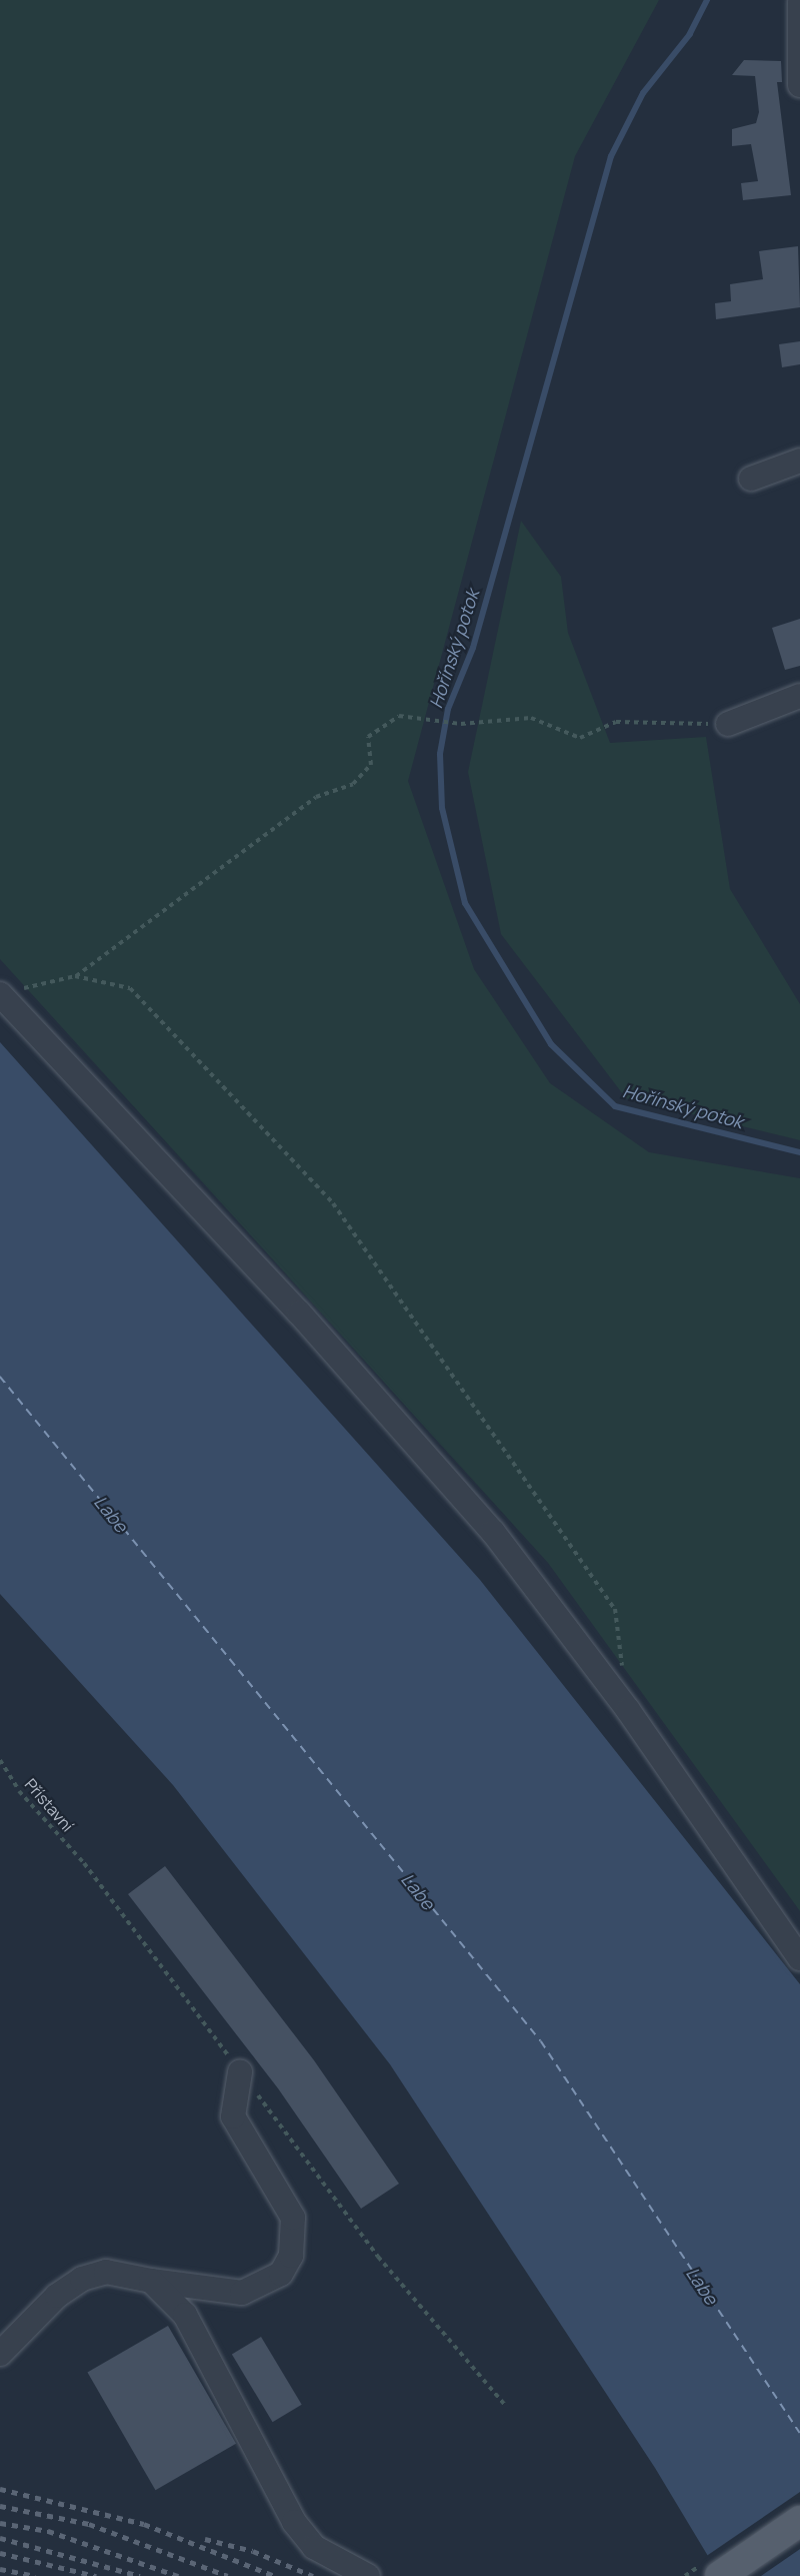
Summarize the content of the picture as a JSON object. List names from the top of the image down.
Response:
{
  "streets": {
    "path": ["Přístavní"]
  },
  "water": ["Hořínský potok", "Labe"]
}
